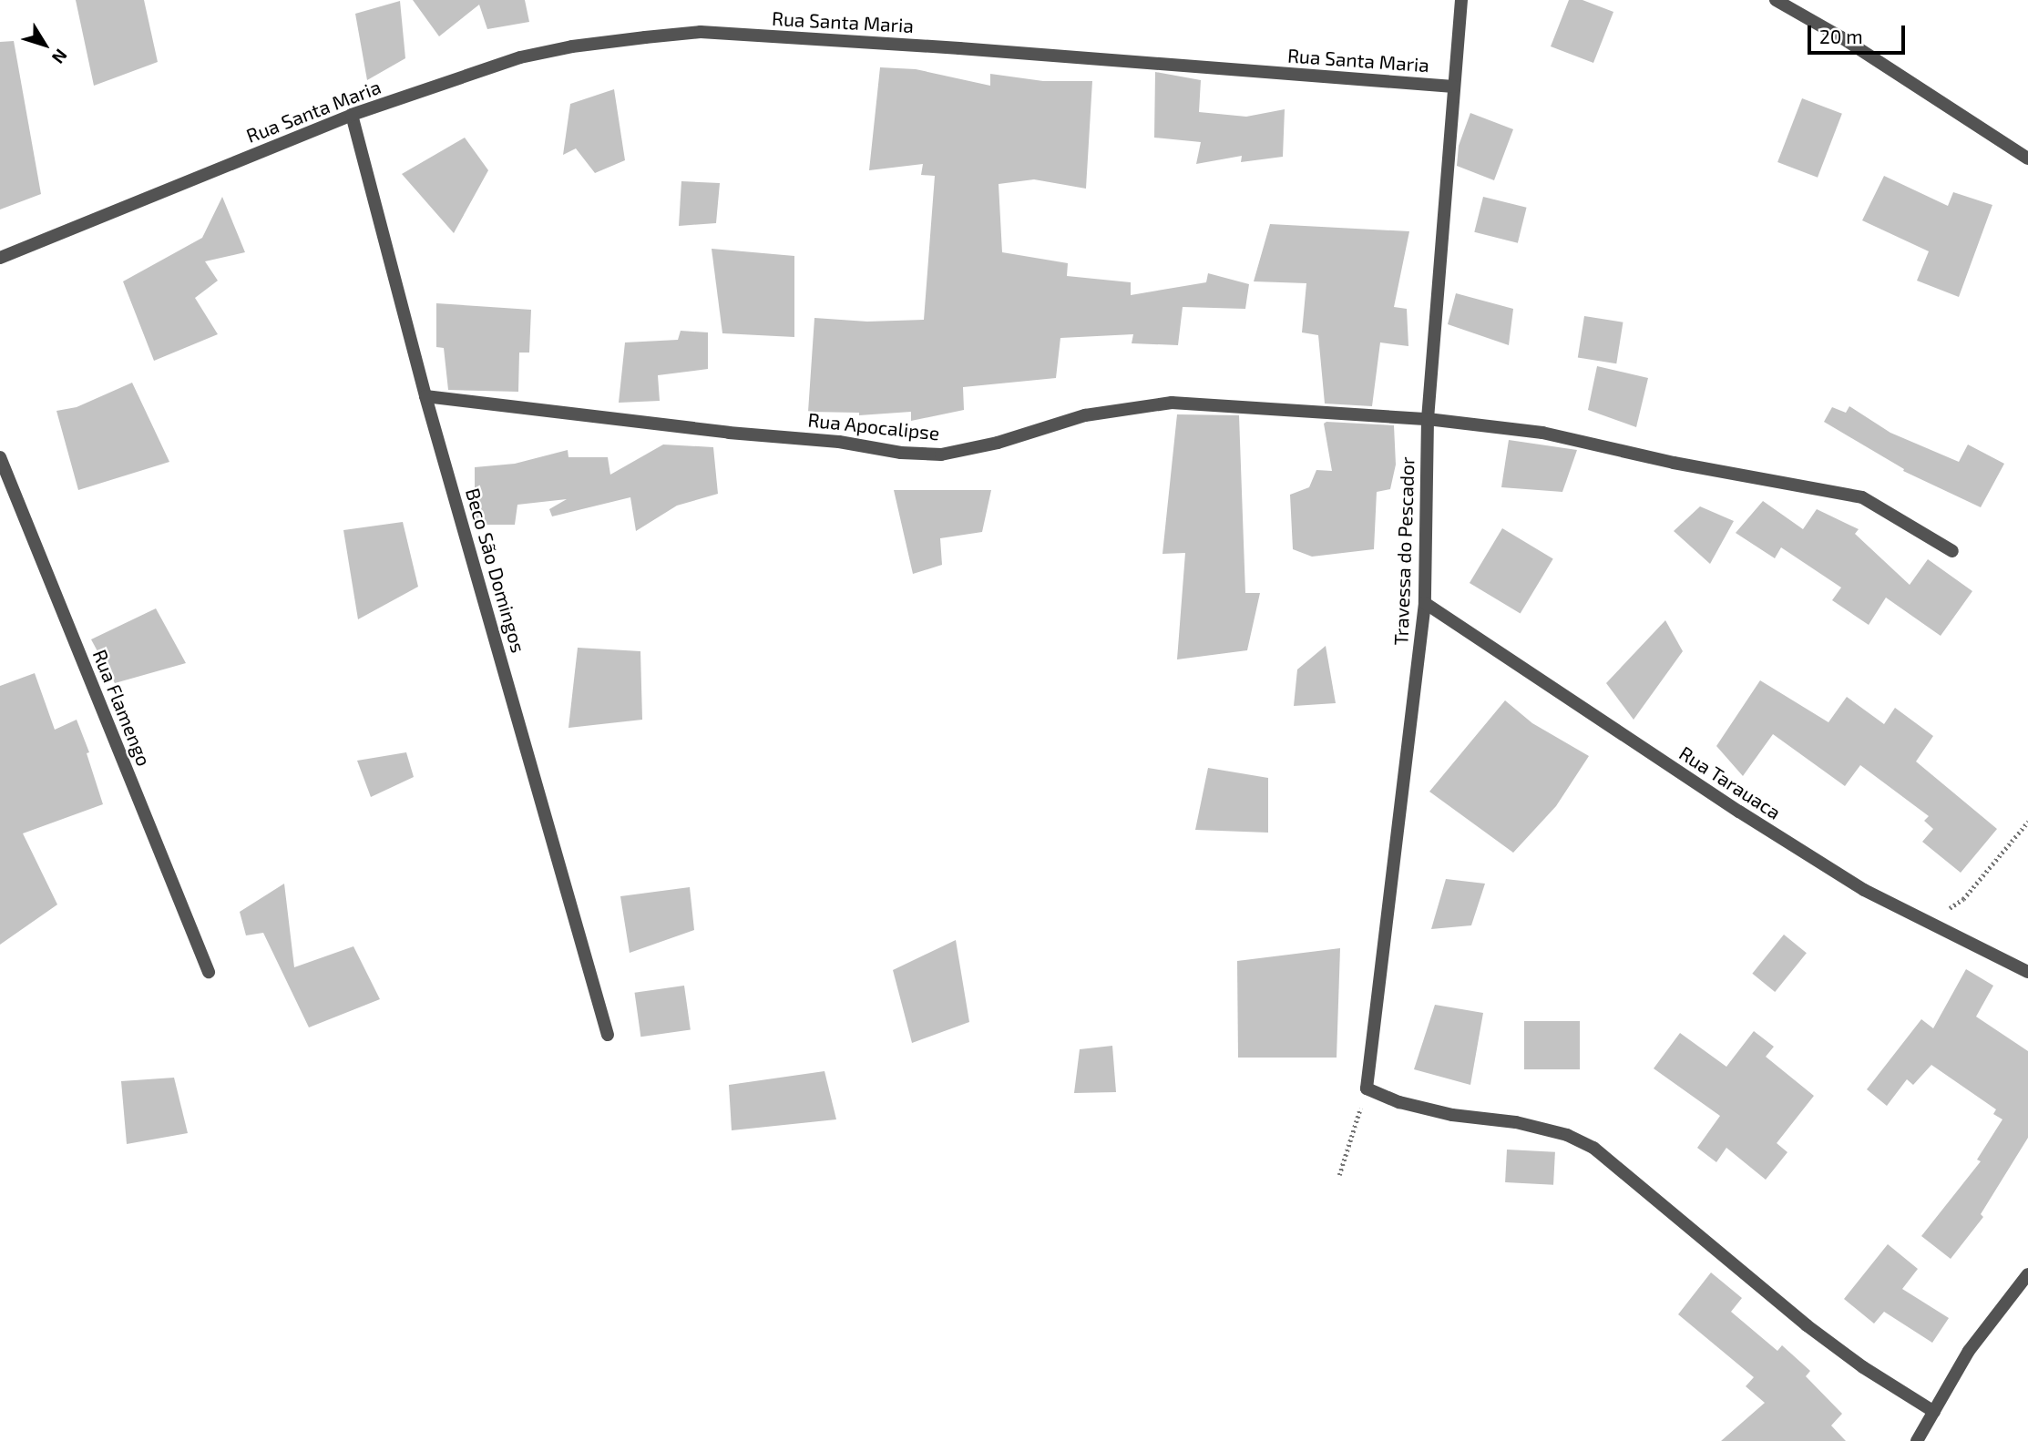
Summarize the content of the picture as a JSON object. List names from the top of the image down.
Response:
{
  "streets": {
    "street": [
      "Rua Santa Maria",
      "Rua Apocalipse",
      "Travessa do Pescador",
      "Beco São Domingos",
      "Rua Flamengo",
      "Rua Tarauaca"
    ]
  },
  "crossings": [
    ["Rua Santa Maria", "Travessa do Pescador"],
    ["Rua Santa Maria", "Beco São Domingos"],
    ["Rua Apocalipse", "Travessa do Pescador"],
    ["Rua Apocalipse", "Beco São Domingos"],
    ["Travessa do Pescador", "Rua Tarauaca"]
  ],
  "scale_bar": "20 m",
  "north": "bottom right"
}
